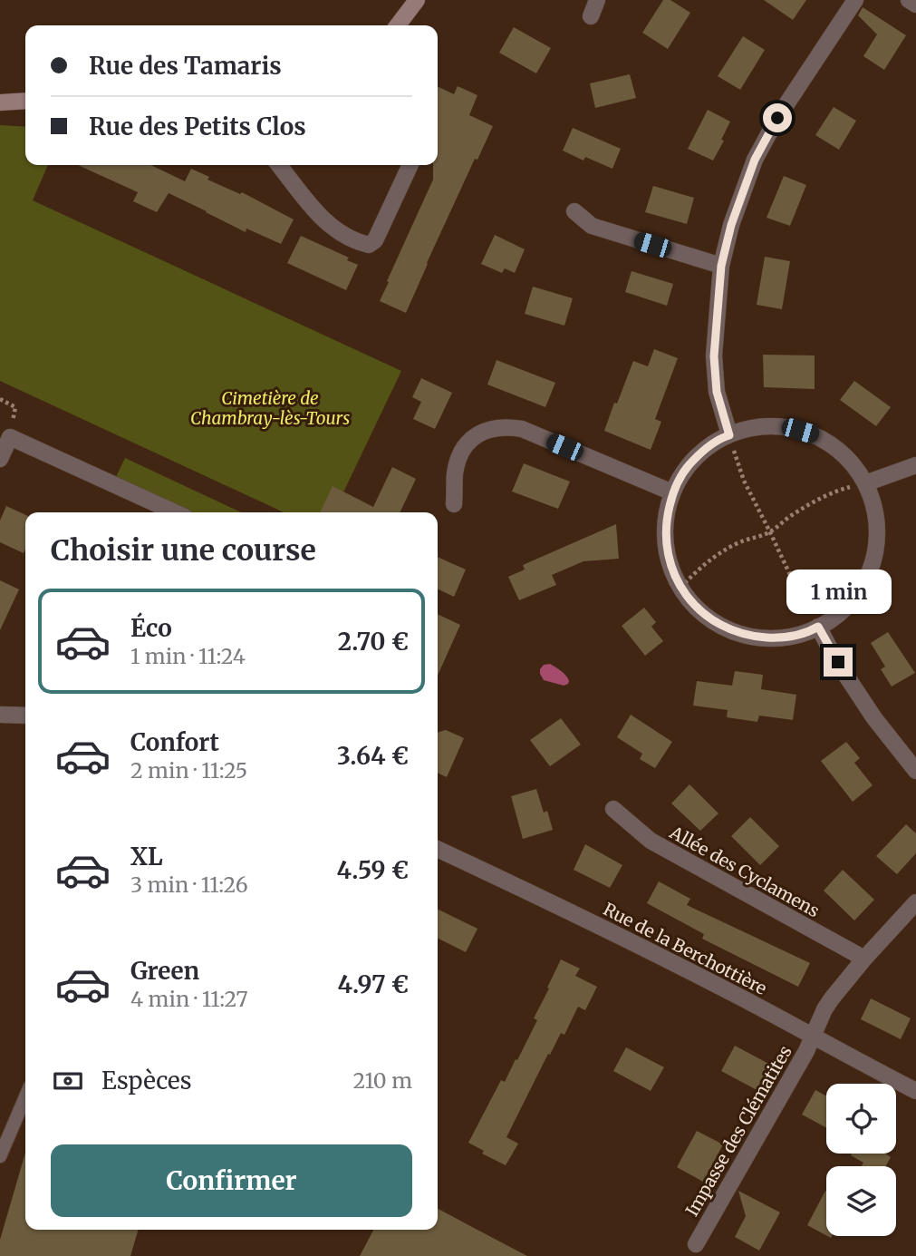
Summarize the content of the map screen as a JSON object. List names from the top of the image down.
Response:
{
  "streets": {
    "street": ["Allée des Cyclamens", "Rue de la Berchottière", "Impasse des Clématites"]
  },
  "crossings": [
    ["Allée des Cyclamens", "Impasse des Clématites"],
    ["Rue de la Berchottière", "Impasse des Clématites"]
  ],
  "parks": ["Cimetière de Chambray-lès-Tours"],
  "page": {
    "banner": ["Rue des Tamaris", "Rue des Petits Clos"],
    "heading": "Choisir une course",
    "bubble": "1 min",
    "list": [
      {
        "name": "Éco",
        "note": "1 min · 11:24",
        "value": "2.70 €"
      },
      {
        "name": "Confort",
        "note": "2 min · 11:25",
        "value": "3.64 €"
      },
      {
        "name": "XL",
        "note": "3 min · 11:26",
        "value": "4.59 €"
      },
      {
        "name": "Green",
        "note": "4 min · 11:27",
        "value": "4.97 €"
      }
    ],
    "pay": ["Espèces", "210 m"],
    "buttons": "Confirmer"
  }
}
